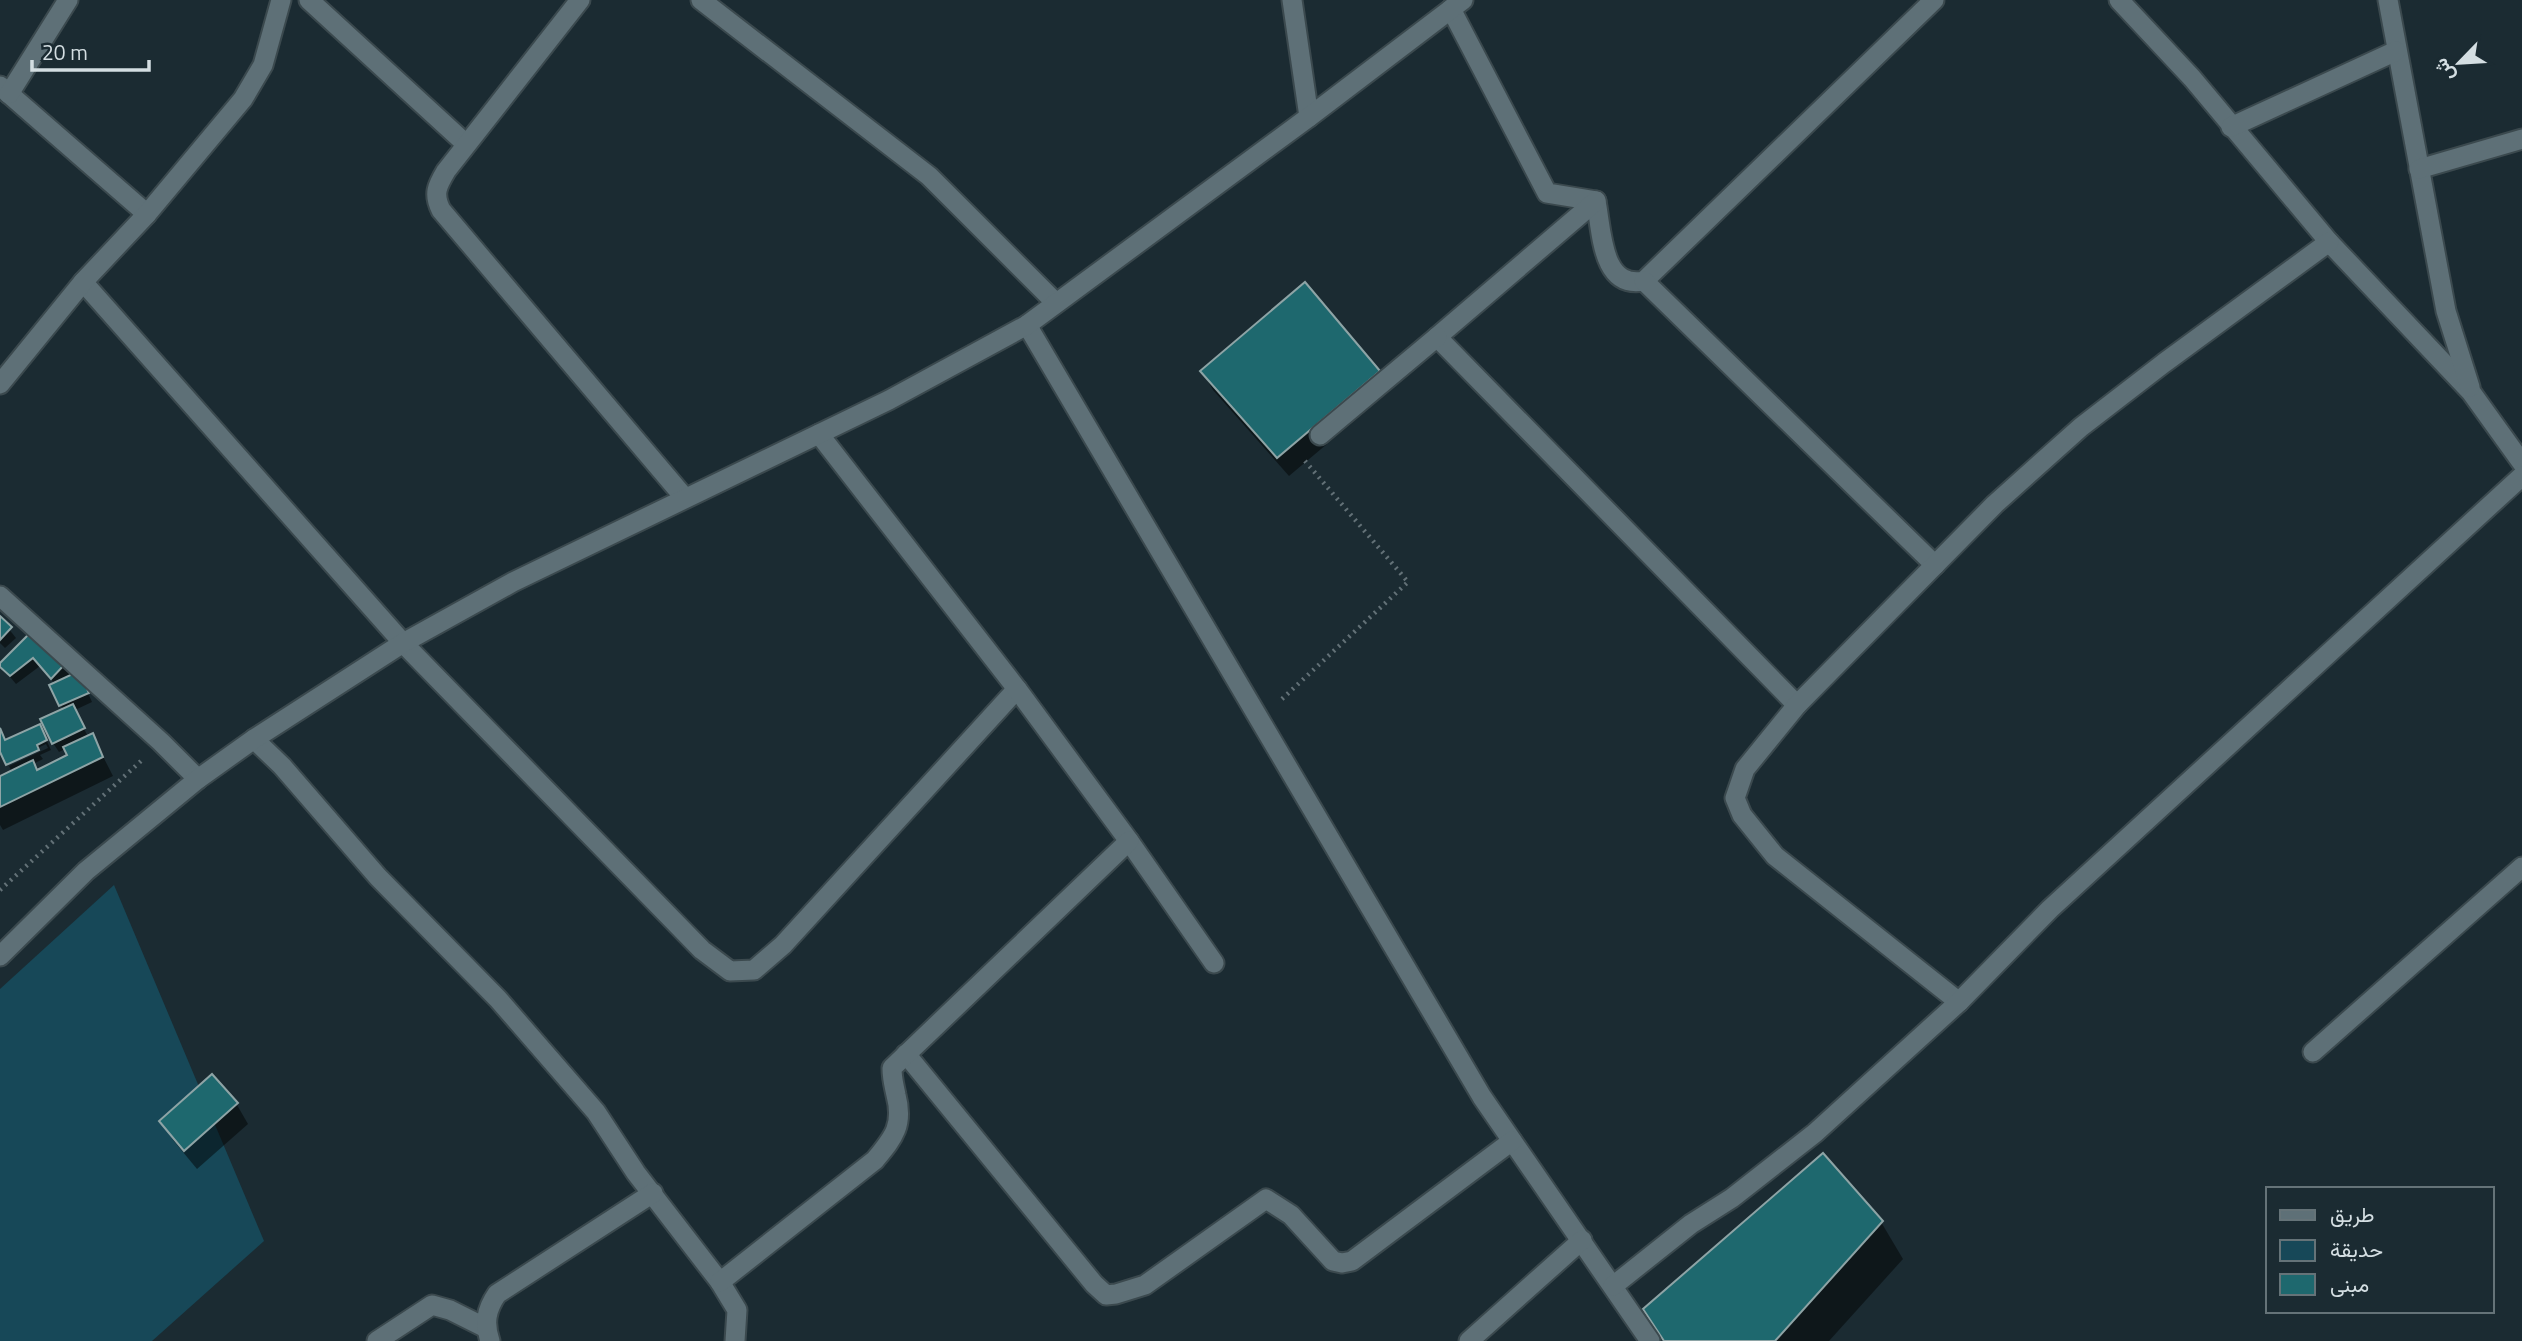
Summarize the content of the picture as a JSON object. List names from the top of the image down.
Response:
{
  "legend": ["طريق", "حديقة", "مبنى"],
  "scale_bar": "20 m",
  "north": "bottom left"
}
